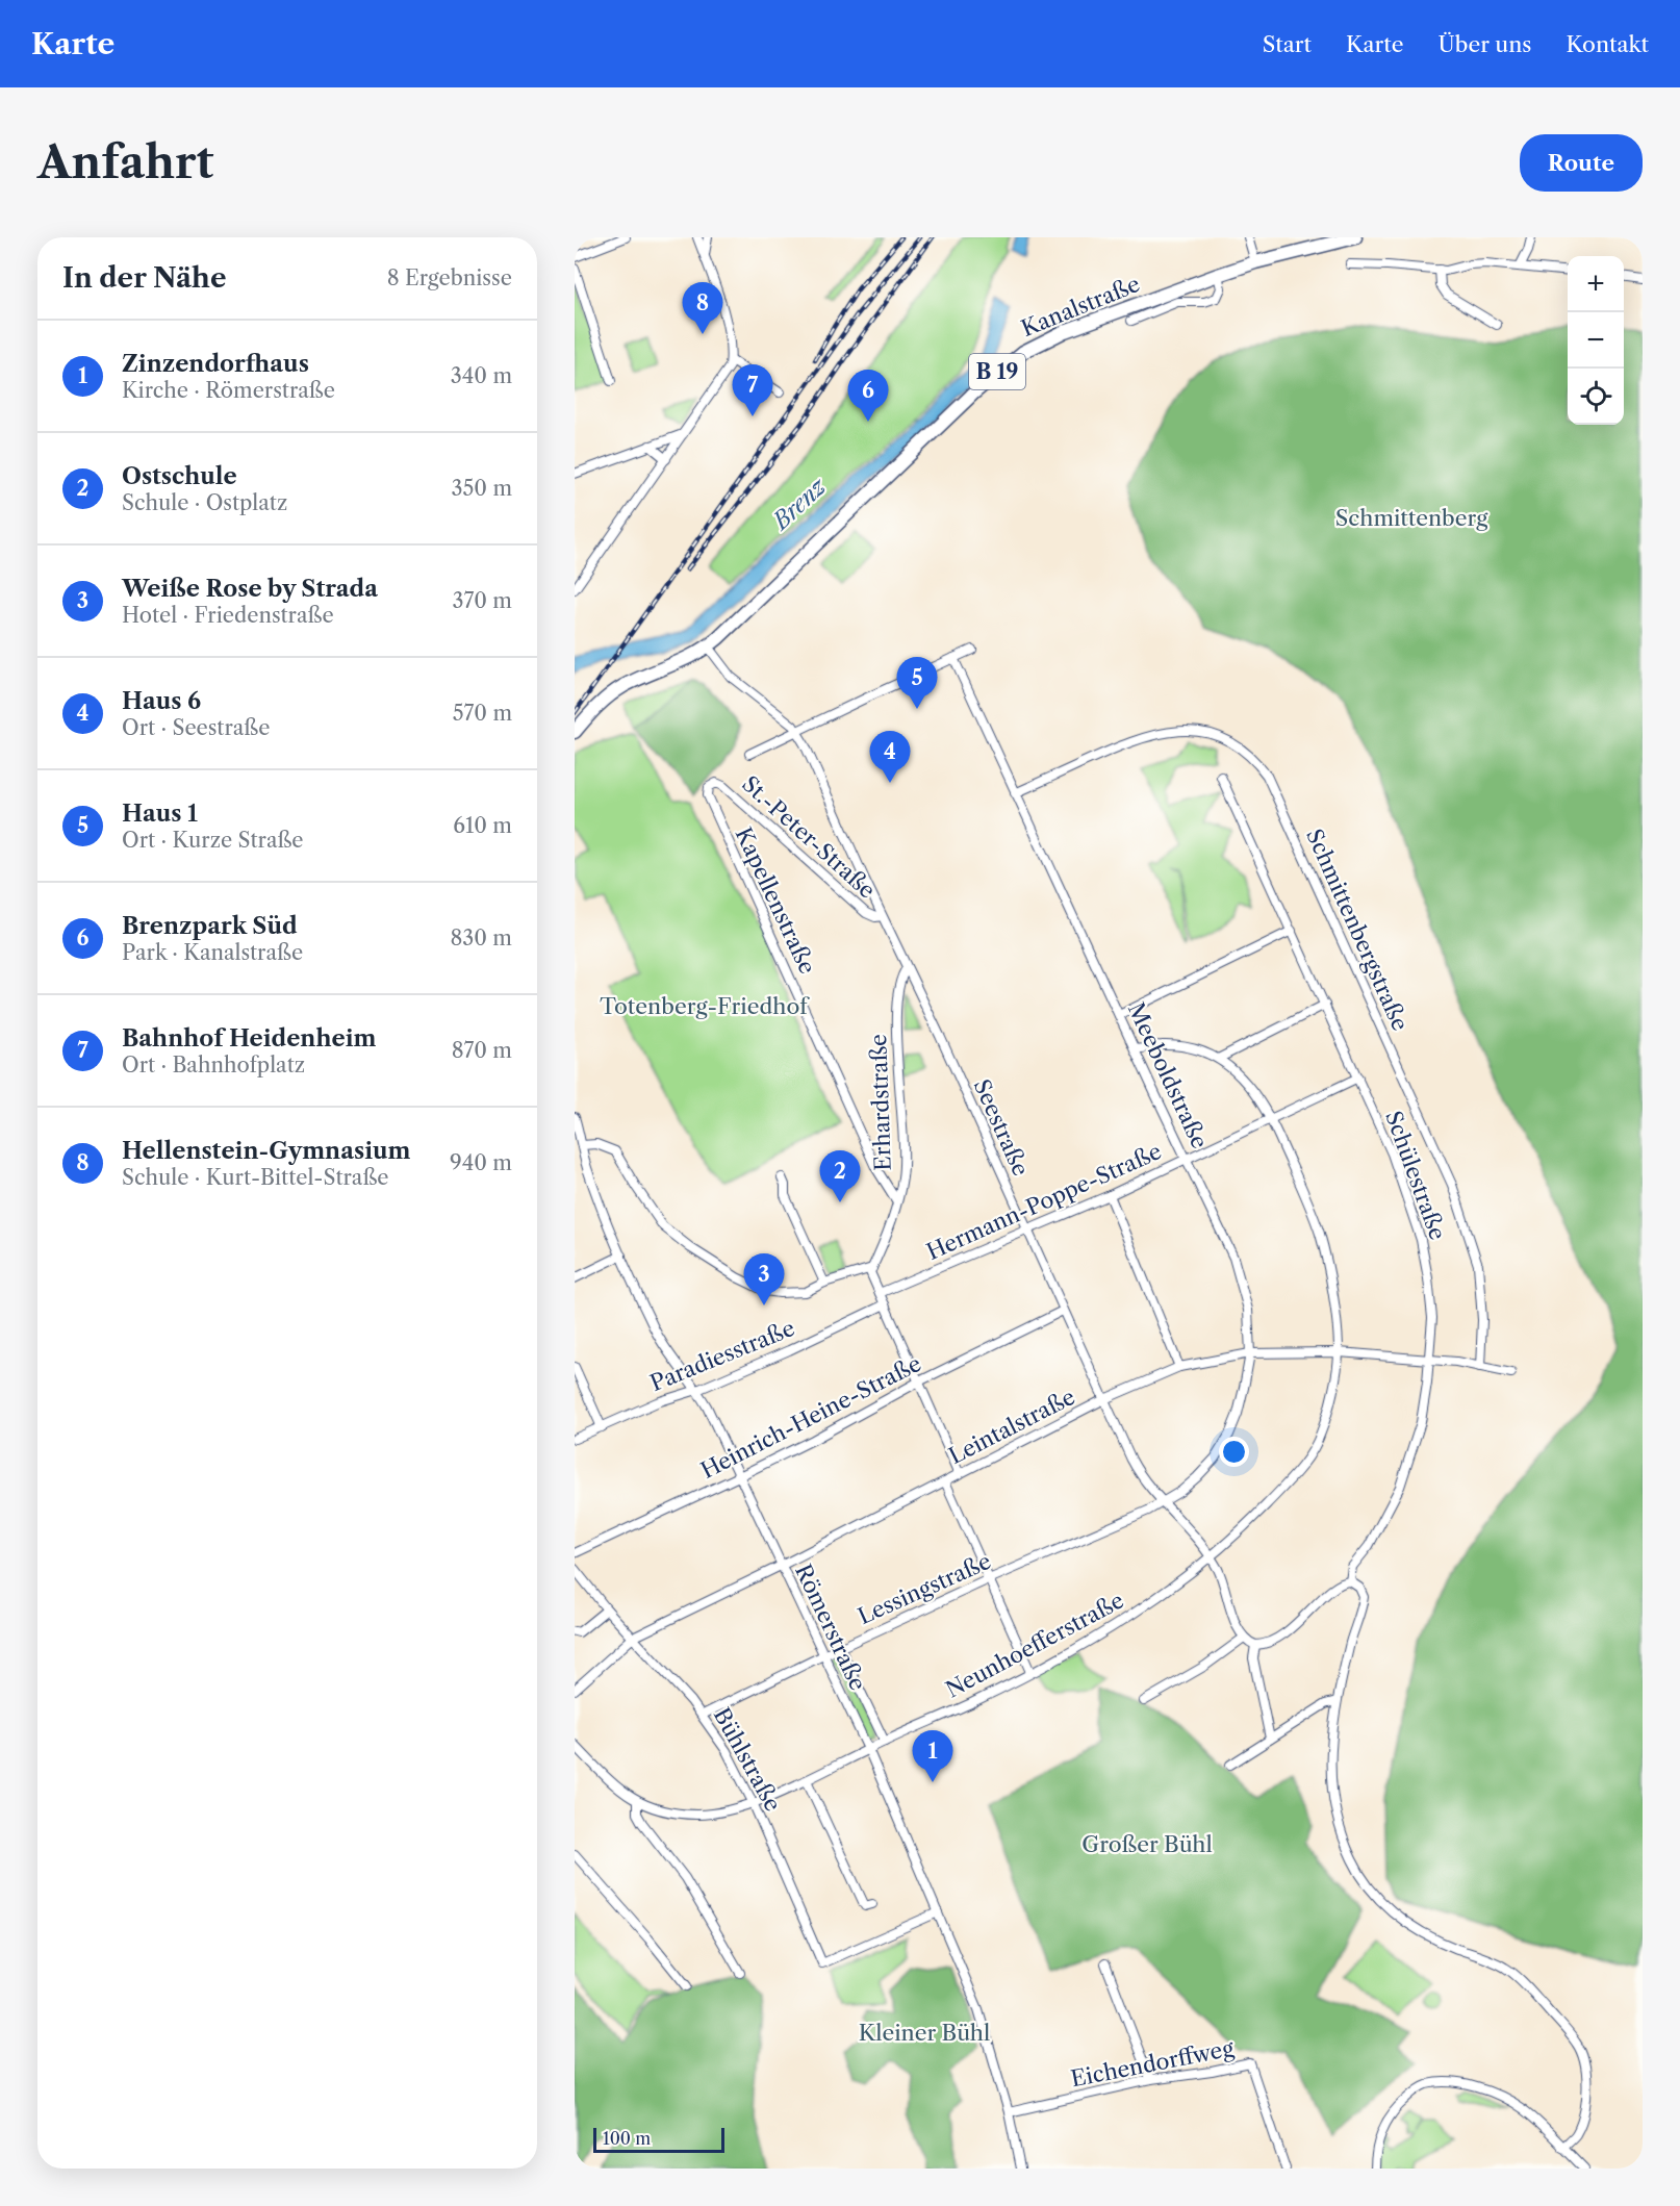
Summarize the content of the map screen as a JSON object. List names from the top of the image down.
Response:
{
  "streets": {
    "main road": ["Kanalstraße", "B 19"],
    "street": [
      "St.-Peter-Straße",
      "Kapellenstraße",
      "Schmittenbergstraße",
      "Meeboldstraße",
      "Erhardstraße",
      "Seestraße",
      "Schülestraße",
      "Hermann-Poppe-Straße",
      "Paradiesstraße",
      "Heinrich-Heine-Straße",
      "Leintalstraße",
      "Lessingstraße",
      "Römerstraße",
      "Neunhoefferstraße",
      "Bühlstraße",
      "Eichendorffweg"
    ]
  },
  "crossings": [
    ["Kanalstraße", "B 19"],
    ["Kanalstraße", "Seestraße"],
    ["St.-Peter-Straße", "Kapellenstraße"],
    ["St.-Peter-Straße", "Seestraße"],
    ["Kapellenstraße", "Erhardstraße"],
    ["Schmittenbergstraße", "Meeboldstraße"],
    ["Schmittenbergstraße", "Leintalstraße"],
    ["Meeboldstraße", "Seestraße"],
    ["Meeboldstraße", "Hermann-Poppe-Straße"],
    ["Meeboldstraße", "Leintalstraße"],
    ["Meeboldstraße", "Lessingstraße"],
    ["Erhardstraße", "Seestraße"],
    ["Seestraße", "Hermann-Poppe-Straße"],
    ["Seestraße", "Heinrich-Heine-Straße"],
    ["Seestraße", "Leintalstraße"],
    ["Seestraße", "Lessingstraße"],
    ["Seestraße", "Neunhoefferstraße"],
    ["Schülestraße", "Hermann-Poppe-Straße"],
    ["Schülestraße", "Leintalstraße"],
    ["Hermann-Poppe-Straße", "Neunhoefferstraße"],
    ["Paradiesstraße", "Römerstraße"],
    ["Heinrich-Heine-Straße", "Römerstraße"],
    ["Leintalstraße", "Römerstraße"],
    ["Leintalstraße", "Neunhoefferstraße"],
    ["Leintalstraße", "Bühlstraße"],
    ["Lessingstraße", "Römerstraße"],
    ["Lessingstraße", "Bühlstraße"],
    ["Römerstraße", "Neunhoefferstraße"],
    ["Römerstraße", "Bühlstraße"],
    ["Römerstraße", "Eichendorffweg"],
    ["Neunhoefferstraße", "Bühlstraße"]
  ],
  "water": ["Brenz"],
  "parks": [
    "Schmittenberg",
    "Totenberg-Friedhof",
    "Großer Bühl",
    "Kleiner Bühl"
  ],
  "scale_bar": "100 m",
  "page": {
    "header": "Karte",
    "nav": [
      "Start",
      "Karte",
      "Über uns",
      "Kontakt"
    ],
    "buttons": "Route",
    "title": "Anfahrt",
    "heading": ["In der Nähe", "8 Ergebnisse"],
    "map_buttons": ["+", "−"],
    "pins": [
      "8",
      "7",
      "6",
      "5",
      "4",
      "2",
      "3",
      "1"
    ],
    "list": [
      {
        "mark": "1",
        "name": "Zinzendorfhaus",
        "note": "Kirche · Römerstraße",
        "value": "340 m"
      },
      {
        "mark": "2",
        "name": "Ostschule",
        "note": "Schule · Ostplatz",
        "value": "350 m"
      },
      {
        "mark": "3",
        "name": "Weiße Rose by Strada",
        "note": "Hotel · Friedenstraße",
        "value": "370 m"
      },
      {
        "mark": "4",
        "name": "Haus 6",
        "note": "Ort · Seestraße",
        "value": "570 m"
      },
      {
        "mark": "5",
        "name": "Haus 1",
        "note": "Ort · Kurze Straße",
        "value": "610 m"
      },
      {
        "mark": "6",
        "name": "Brenzpark Süd",
        "note": "Park · Kanalstraße",
        "value": "830 m"
      },
      {
        "mark": "7",
        "name": "Bahnhof Heidenheim",
        "note": "Ort · Bahnhofplatz",
        "value": "870 m"
      },
      {
        "mark": "8",
        "name": "Hellenstein-Gymnasium",
        "note": "Schule · Kurt-Bittel-Straße",
        "value": "940 m"
      }
    ],
    "scale": "100 m"
  }
}
